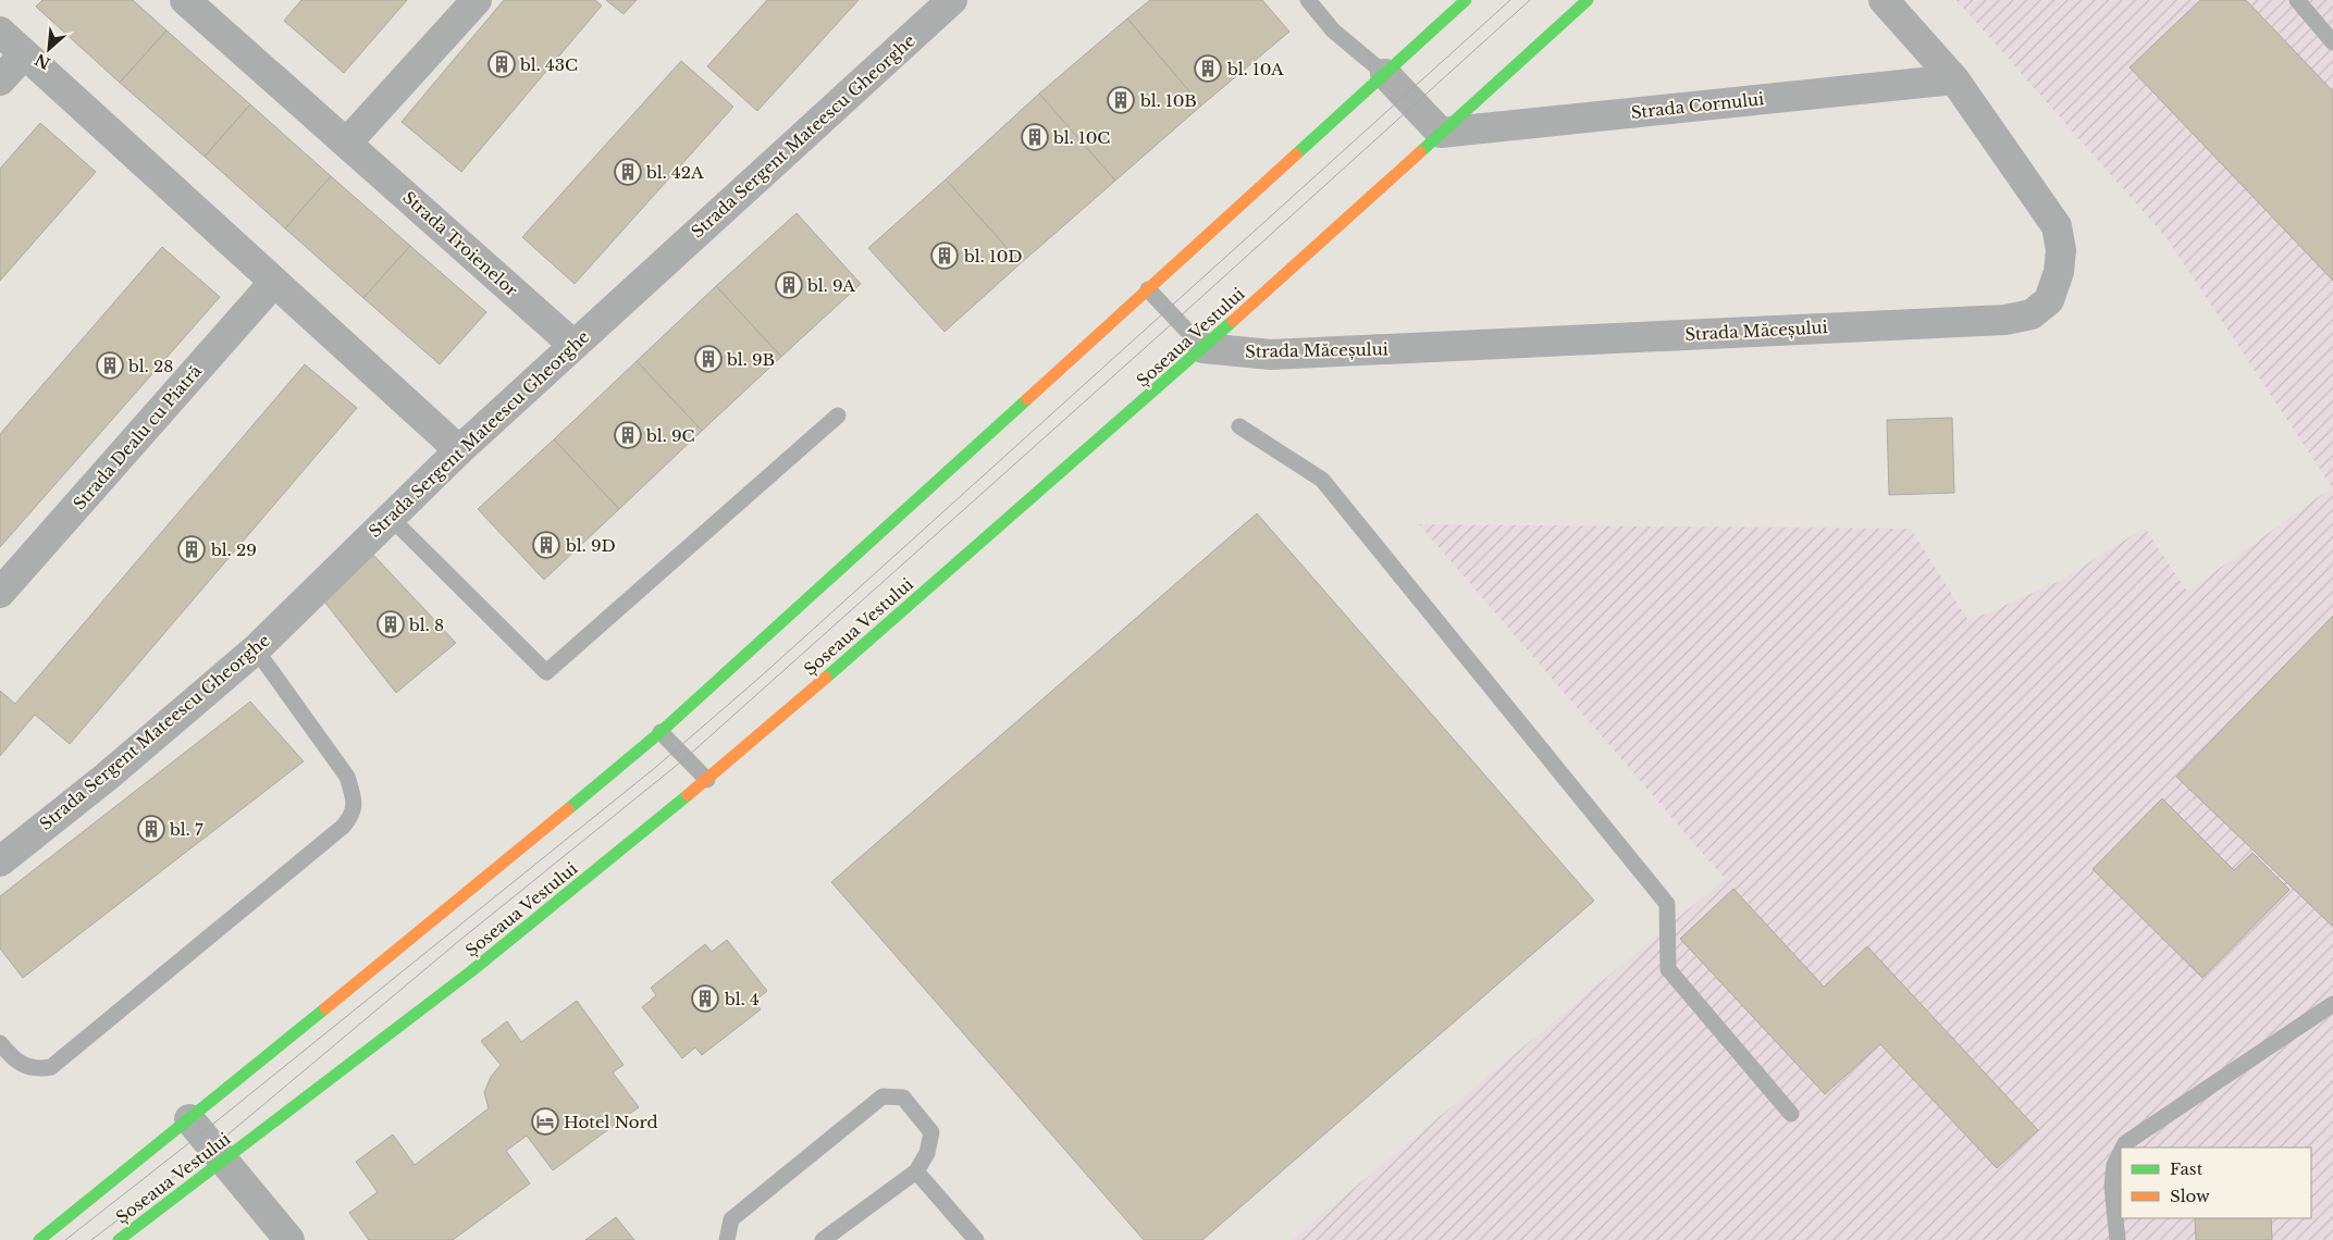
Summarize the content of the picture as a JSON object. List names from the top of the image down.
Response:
{
  "streets": {
    "main road": ["Șoseaua Vestului"],
    "street": [
      "Strada Cornului",
      "Strada Sergent Mateescu Gheorghe",
      "Strada Troienelor",
      "Strada Măceșului",
      "Strada Dealu cu Piatră"
    ]
  },
  "crossings": [
    ["Strada Cornului", "Strada Măceșului"],
    ["Strada Cornului", "Șoseaua Vestului"],
    ["Strada Sergent Mateescu Gheorghe", "Strada Troienelor"],
    ["Strada Măceșului", "Șoseaua Vestului"]
  ],
  "places": {
    "building": [
      "bl. 43C",
      "bl. 10A",
      "bl. 10B",
      "bl. 10C",
      "bl. 42A",
      "bl. 10D",
      "bl. 9A",
      "bl. 9B",
      "bl. 28",
      "bl. 9C",
      "bl. 9D",
      "bl. 29",
      "bl. 8",
      "bl. 7",
      "bl. 4"
    ],
    "hotel": ["Hotel Nord"]
  },
  "legend": ["Fast", "Slow"],
  "north": "bottom left"
}
